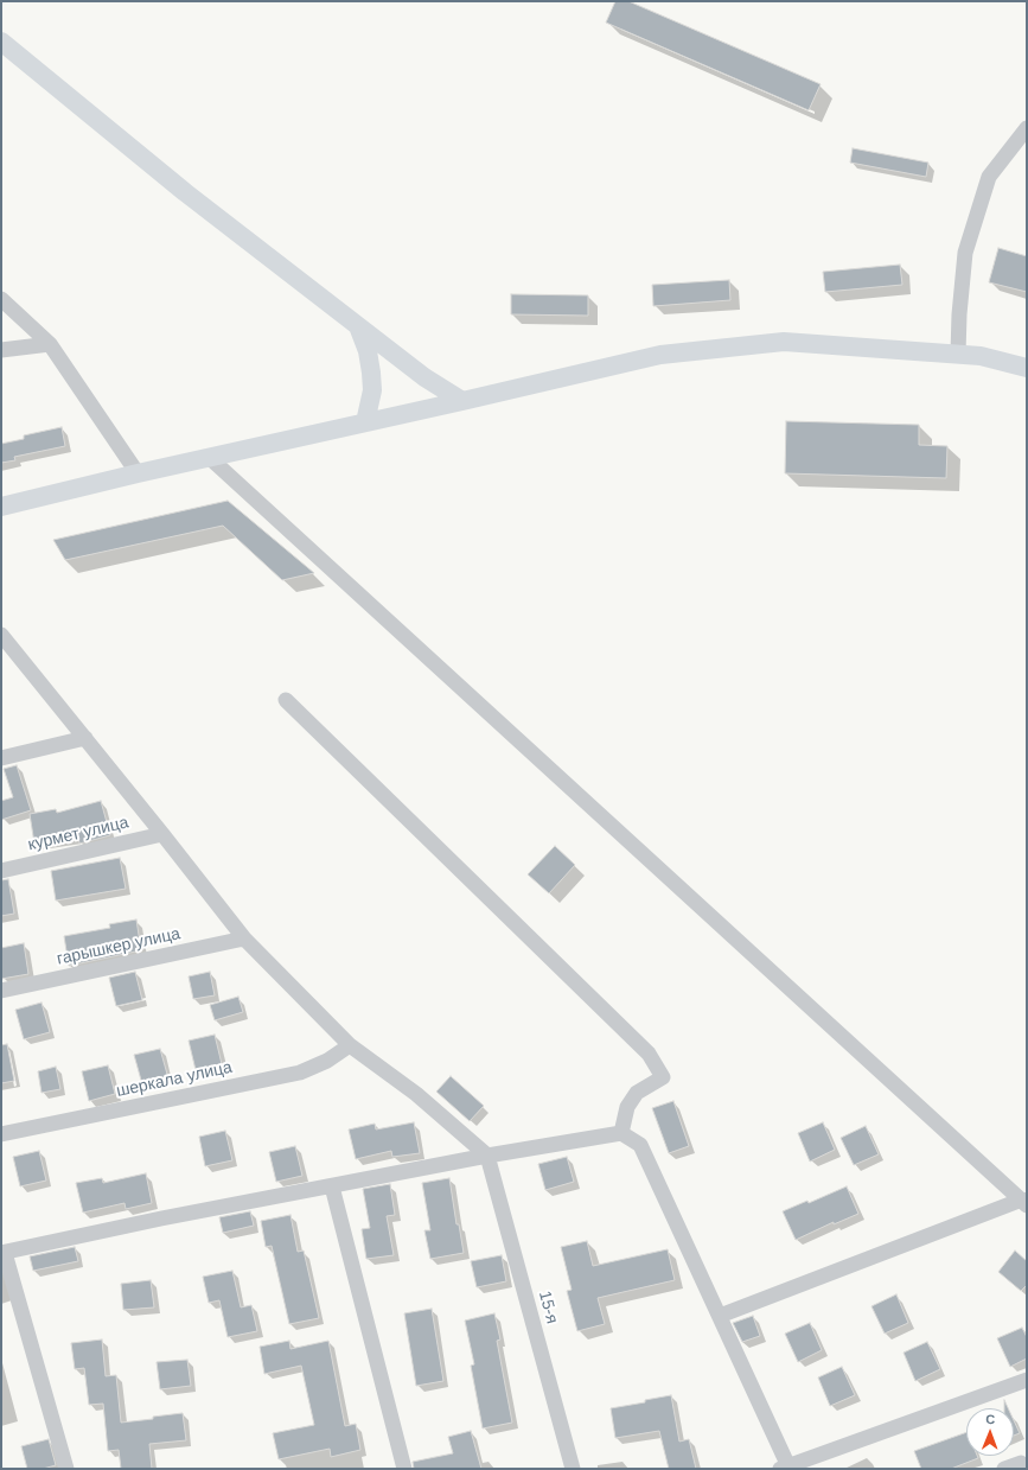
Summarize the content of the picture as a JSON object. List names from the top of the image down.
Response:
{
  "streets": {
    "street": [
      "курмет улица",
      "гарышкер улица",
      "шеркала улица",
      "15-я"
    ]
  },
  "north": "top"
}
